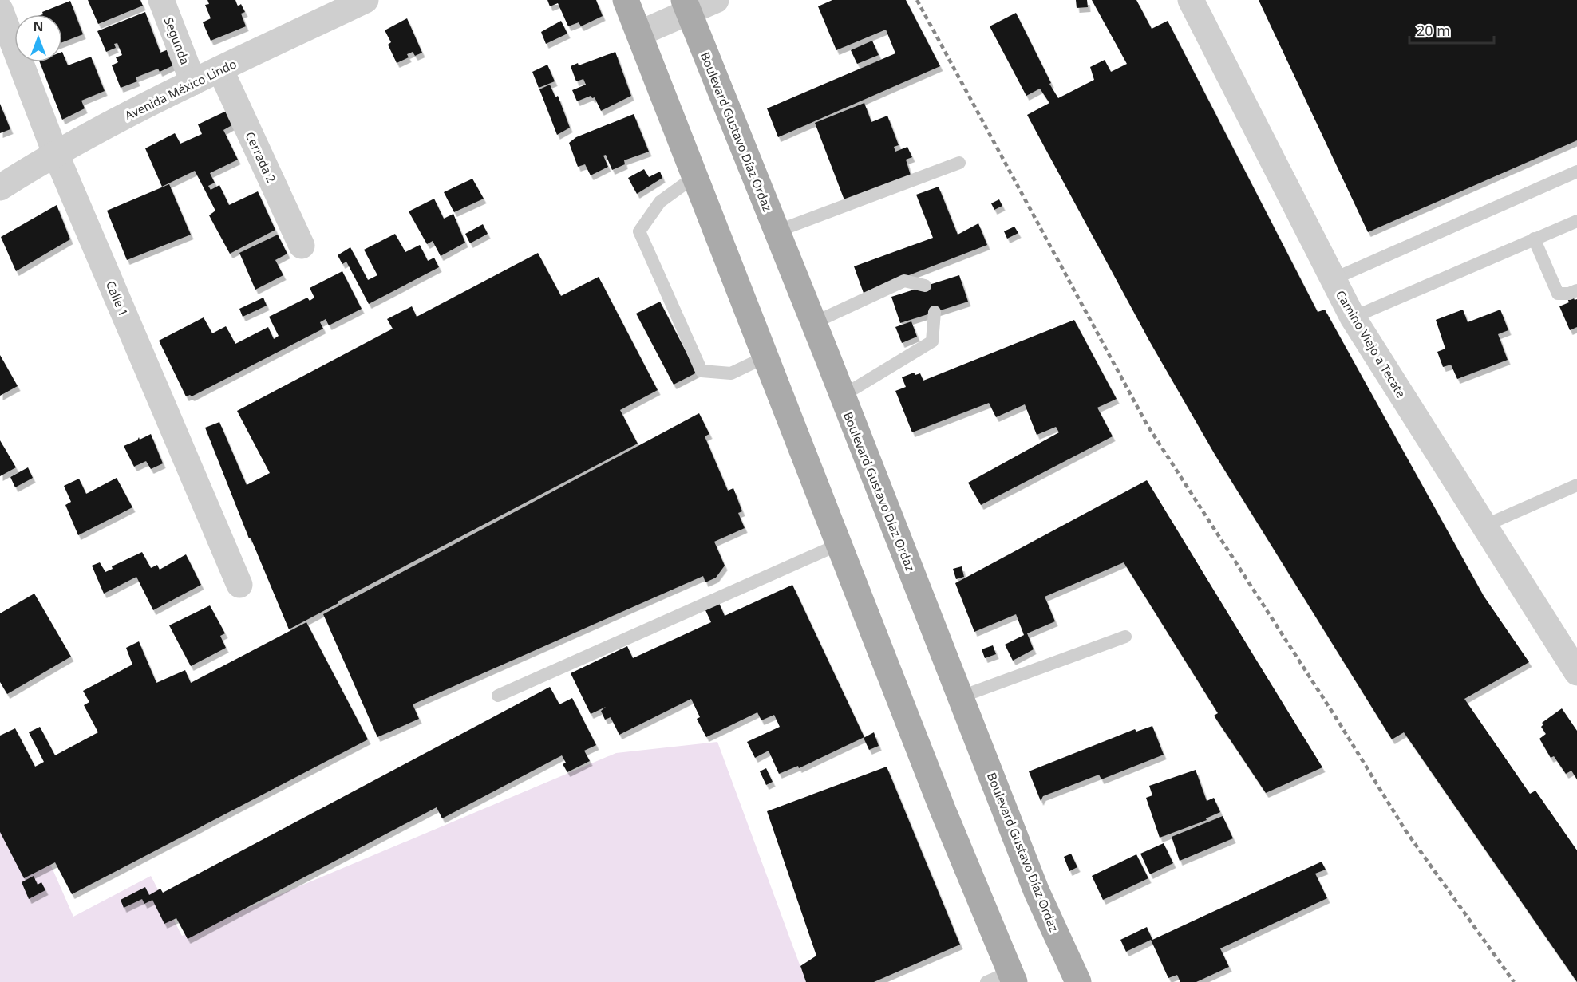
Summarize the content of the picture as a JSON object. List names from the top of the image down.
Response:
{
  "streets": {
    "main road": ["Boulevard Gustavo Díaz Ordaz"],
    "street": [
      "Segunda",
      "Avenida México Lindo",
      "Cerrada 2",
      "Calle 1",
      "Camino Viejo a Tecate"
    ]
  },
  "crossings": [
    ["Segunda", "Avenida México Lindo"],
    ["Avenida México Lindo", "Cerrada 2"],
    ["Avenida México Lindo", "Calle 1"]
  ],
  "scale_bar": "20 m",
  "north": "top"
}
